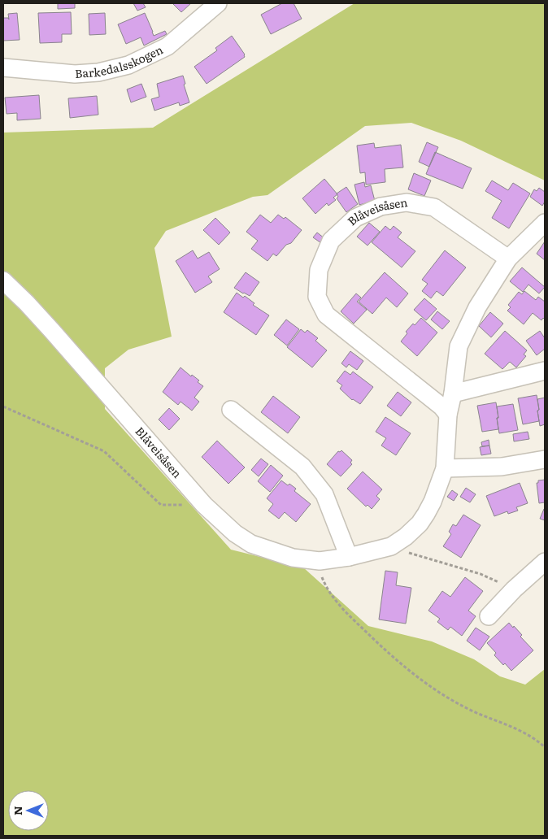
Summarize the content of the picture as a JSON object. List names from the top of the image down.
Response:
{
  "streets": {
    "street": ["Barkedalsskogen", "Blåveisåsen"]
  },
  "north": "left"
}
